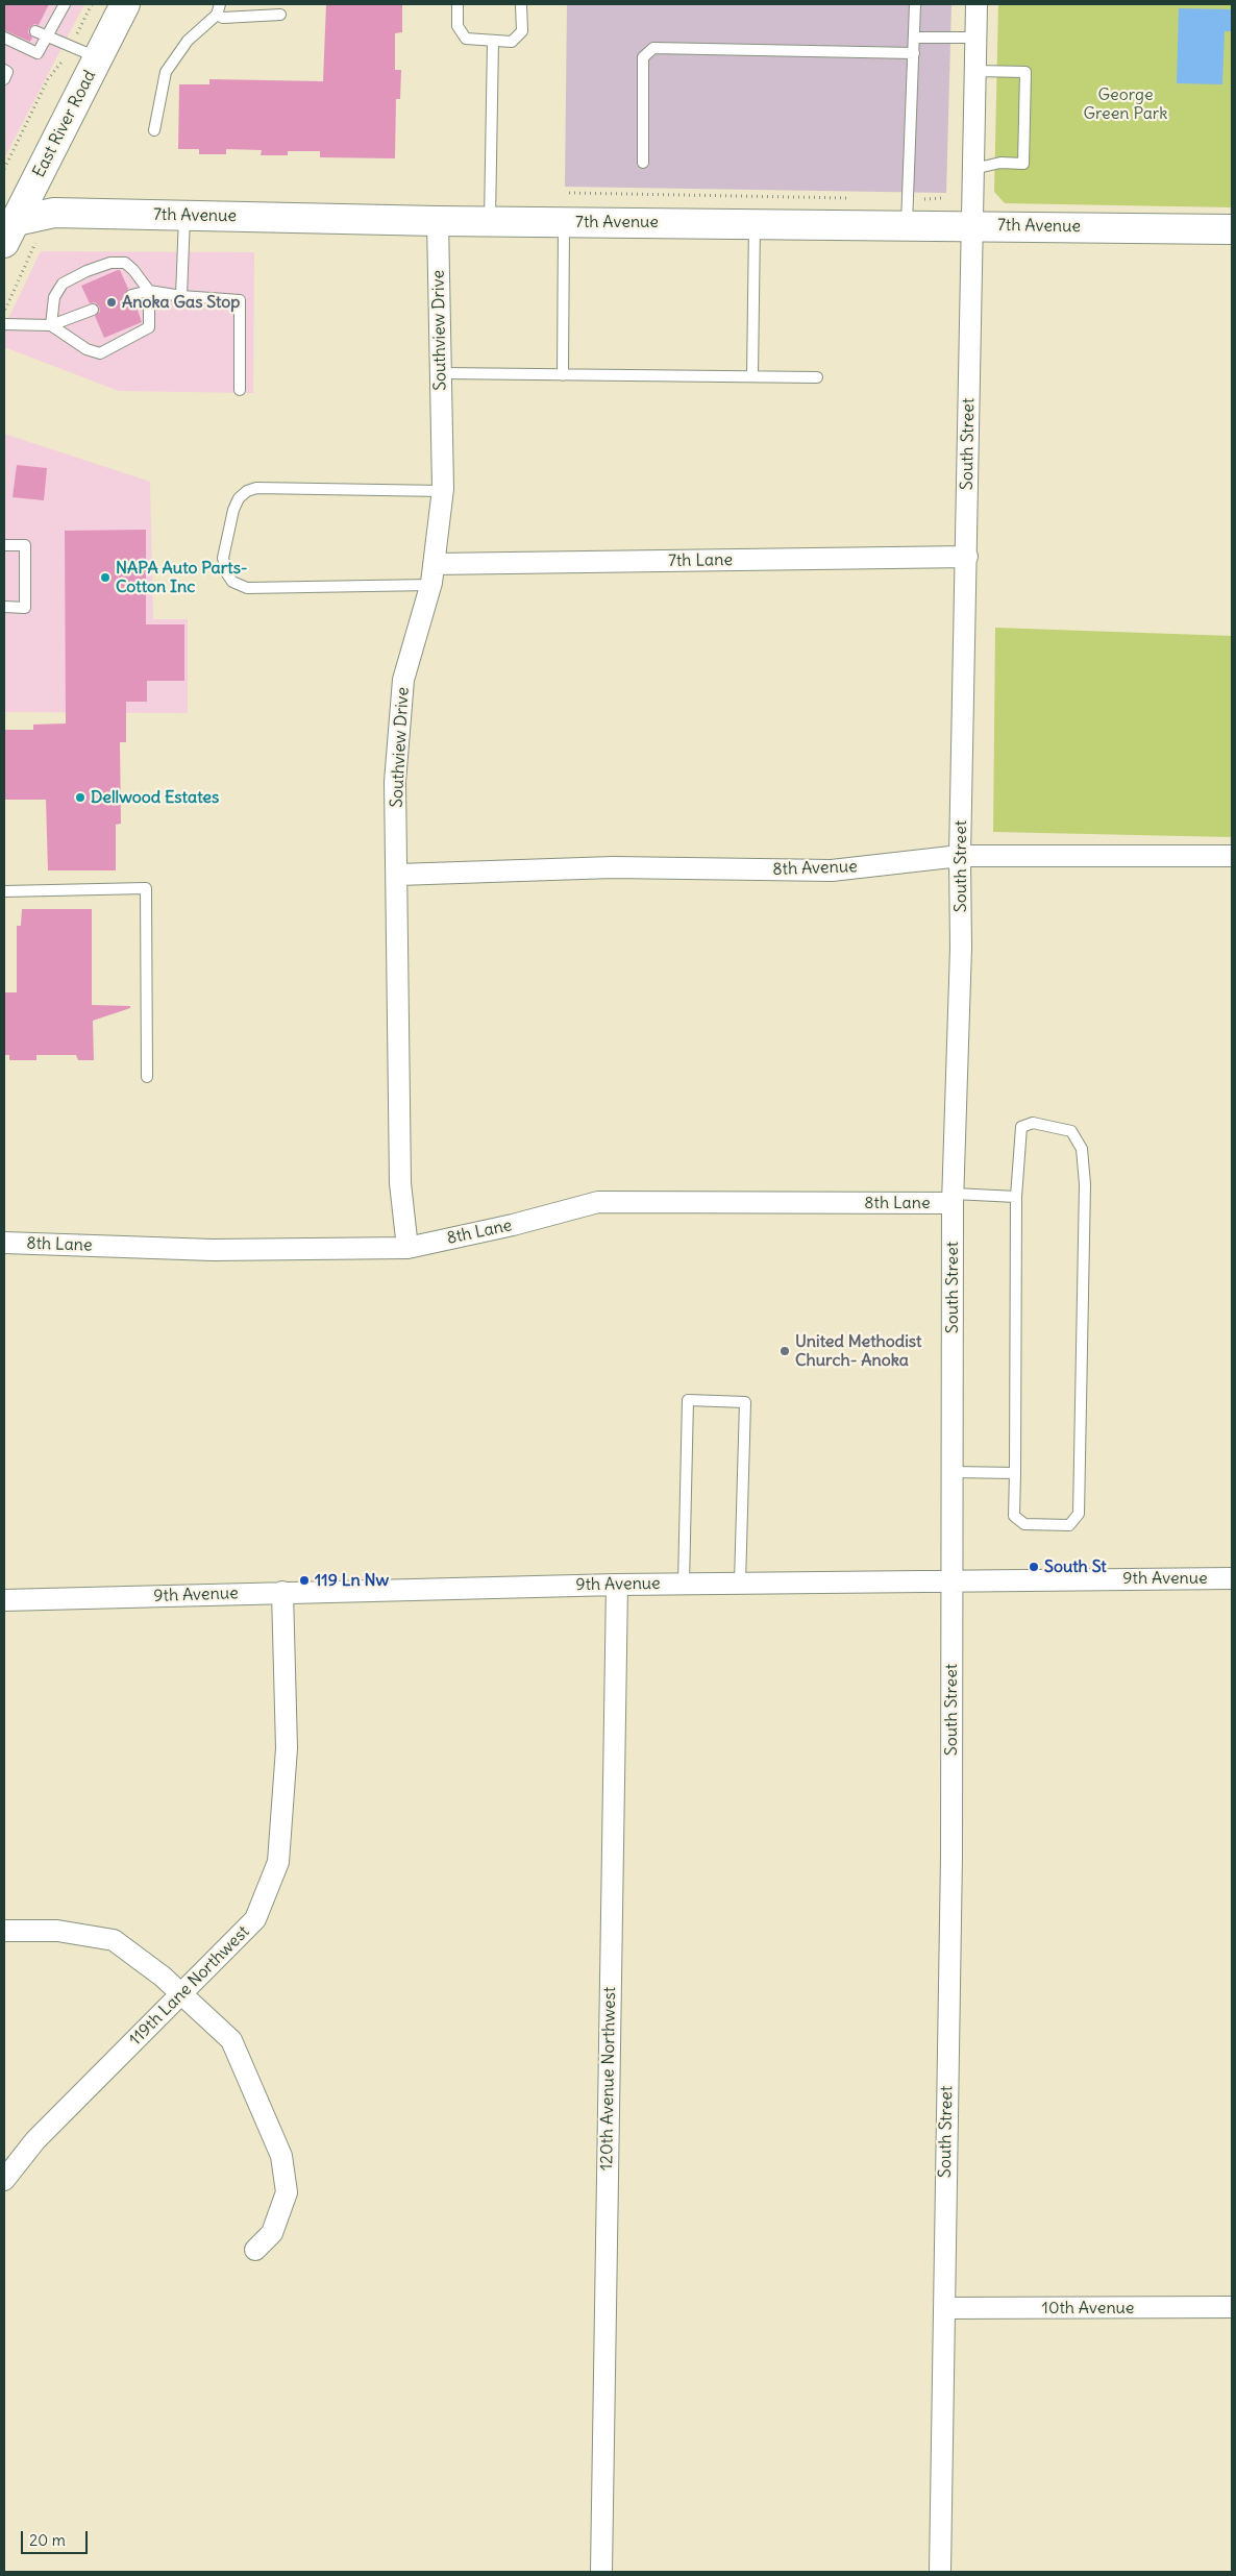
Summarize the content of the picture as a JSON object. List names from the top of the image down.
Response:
{
  "streets": {
    "street": [
      "East River Road",
      "7th Avenue",
      "Southview Drive",
      "South Street",
      "7th Lane",
      "8th Avenue",
      "8th Lane",
      "9th Avenue",
      "119th Lane Northwest",
      "120th Avenue Northwest",
      "10th Avenue"
    ]
  },
  "crossings": [
    ["East River Road", "7th Avenue"],
    ["7th Avenue", "Southview Drive"],
    ["7th Avenue", "South Street"],
    ["Southview Drive", "7th Lane"],
    ["Southview Drive", "8th Avenue"],
    ["Southview Drive", "8th Lane"],
    ["South Street", "7th Lane"],
    ["South Street", "8th Avenue"],
    ["South Street", "8th Lane"],
    ["South Street", "9th Avenue"],
    ["South Street", "10th Avenue"],
    ["9th Avenue", "119th Lane Northwest"],
    ["9th Avenue", "120th Avenue Northwest"]
  ],
  "parks": ["George Green Park"],
  "places": [
    "Anoka Gas Stop",
    "NAPA Auto Parts- Cotton Inc",
    "Dellwood Estates",
    "United Methodist Church- Anoka",
    "South St",
    "119 Ln Nw"
  ],
  "scale_bar": "20 m"
}
